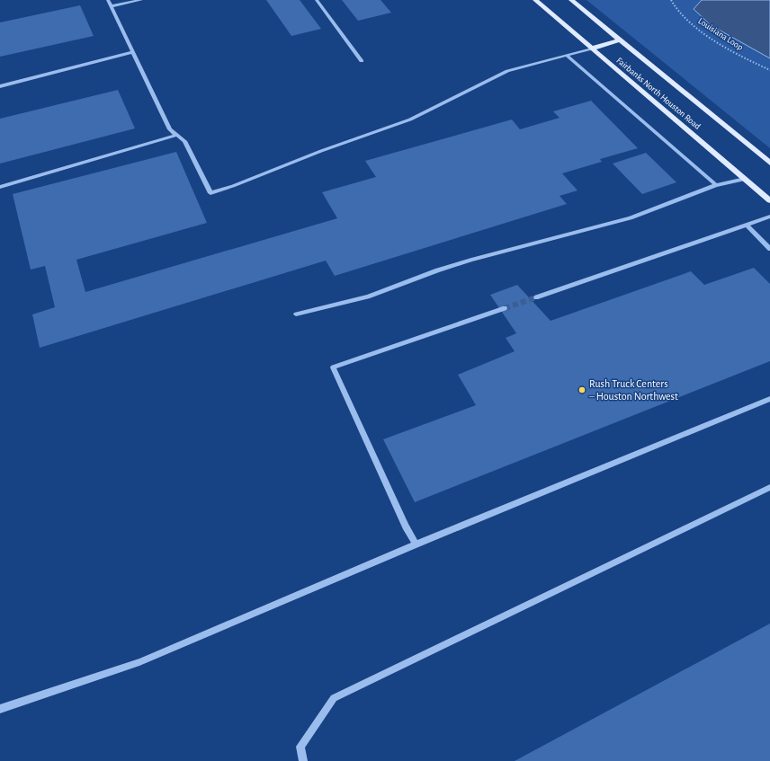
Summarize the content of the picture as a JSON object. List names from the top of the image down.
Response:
{
  "streets": {
    "main road": ["Fairbanks North Houston Road"],
    "path": ["Louisiana Loop"]
  },
  "places": ["Rush Truck Centers – Houston Northwest"]
}
